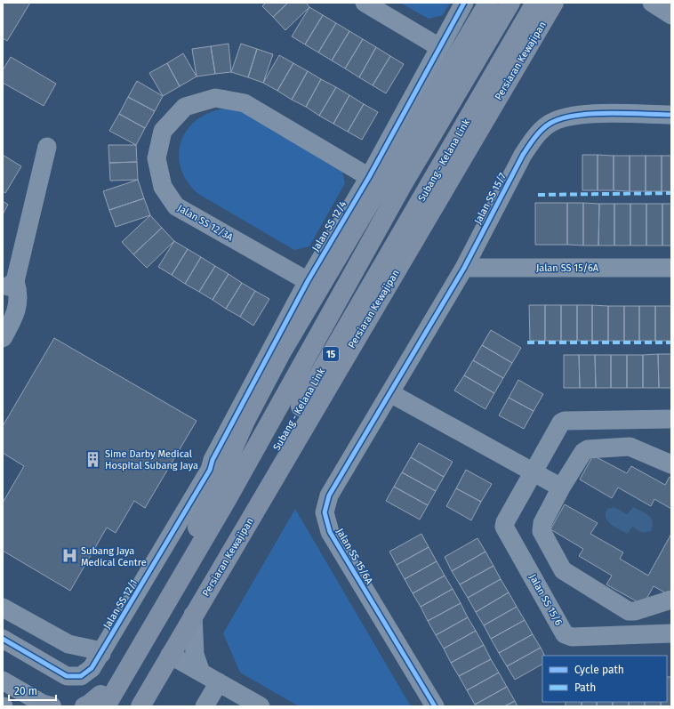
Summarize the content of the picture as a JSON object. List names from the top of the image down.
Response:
{
  "streets": {
    "main road": ["Persiaran Kewajipan", "Subang - Kelana Link", "15"],
    "street": [
      "Jalan SS 15/7",
      "Jalan SS 12/3A",
      "Jalan SS 12/4",
      "Jalan SS 15/6A",
      "Jalan SS 15/6",
      "Jalan SS 12/1"
    ]
  },
  "crossings": [
    ["Subang - Kelana Link", "15"],
    ["Jalan SS 15/7", "Jalan SS 15/6A"],
    ["Jalan SS 12/3A", "Jalan SS 12/4"],
    ["Jalan SS 12/4", "Jalan SS 12/1"]
  ],
  "places": {
    "building": ["Sime Darby Medical Hospital Subang Jaya"],
    "hospital": ["Subang Jaya Medical Centre"]
  },
  "legend": ["Cycle path", "Path"],
  "scale_bar": "20 m"
}
